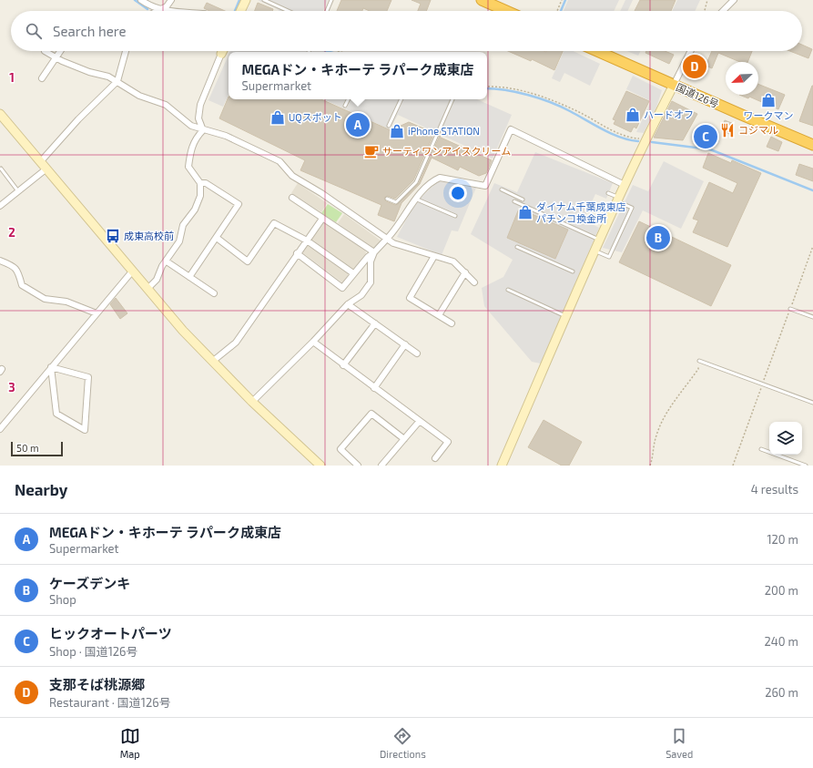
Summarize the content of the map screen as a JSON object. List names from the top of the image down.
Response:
{
  "streets": {
    "highway": ["国道126号"]
  },
  "places": {
    "shop": [
      "ワークマン",
      "ハードオフ",
      "UQスポット",
      "iPhone STATION",
      "ダイナム千葉成東店 パチンコ換金所"
    ],
    "restaurant": ["コジマル"],
    "cafe": ["サーティワンアイスクリーム"],
    "bus stop": ["成東高校前"]
  },
  "scale_bar": "50 m",
  "north": "bottom left",
  "page": {
    "search": "Search here",
    "popup": ["MEGAドン・キホーテ ラパーク成東店", "Supermarket"],
    "pins": [
      "D",
      "A",
      "C",
      "B"
    ],
    "scale": "50 m",
    "heading": ["Nearby", "4 results"],
    "list": [
      {
        "mark": "A",
        "name": "MEGAドン・キホーテ ラパーク成東店",
        "note": "Supermarket",
        "value": "120 m"
      },
      {
        "mark": "B",
        "name": "ケーズデンキ",
        "note": "Shop",
        "value": "200 m"
      },
      {
        "mark": "C",
        "name": "ヒックオートパーツ",
        "note": "Shop · 国道126号",
        "value": "240 m"
      },
      {
        "mark": "D",
        "name": "支那そば桃源郷",
        "note": "Restaurant · 国道126号",
        "value": "260 m"
      }
    ],
    "nav": ["Map", "Directions", "Saved"]
  },
  "grid": {
    "rows": ["1", "2", "3"]
  }
}
